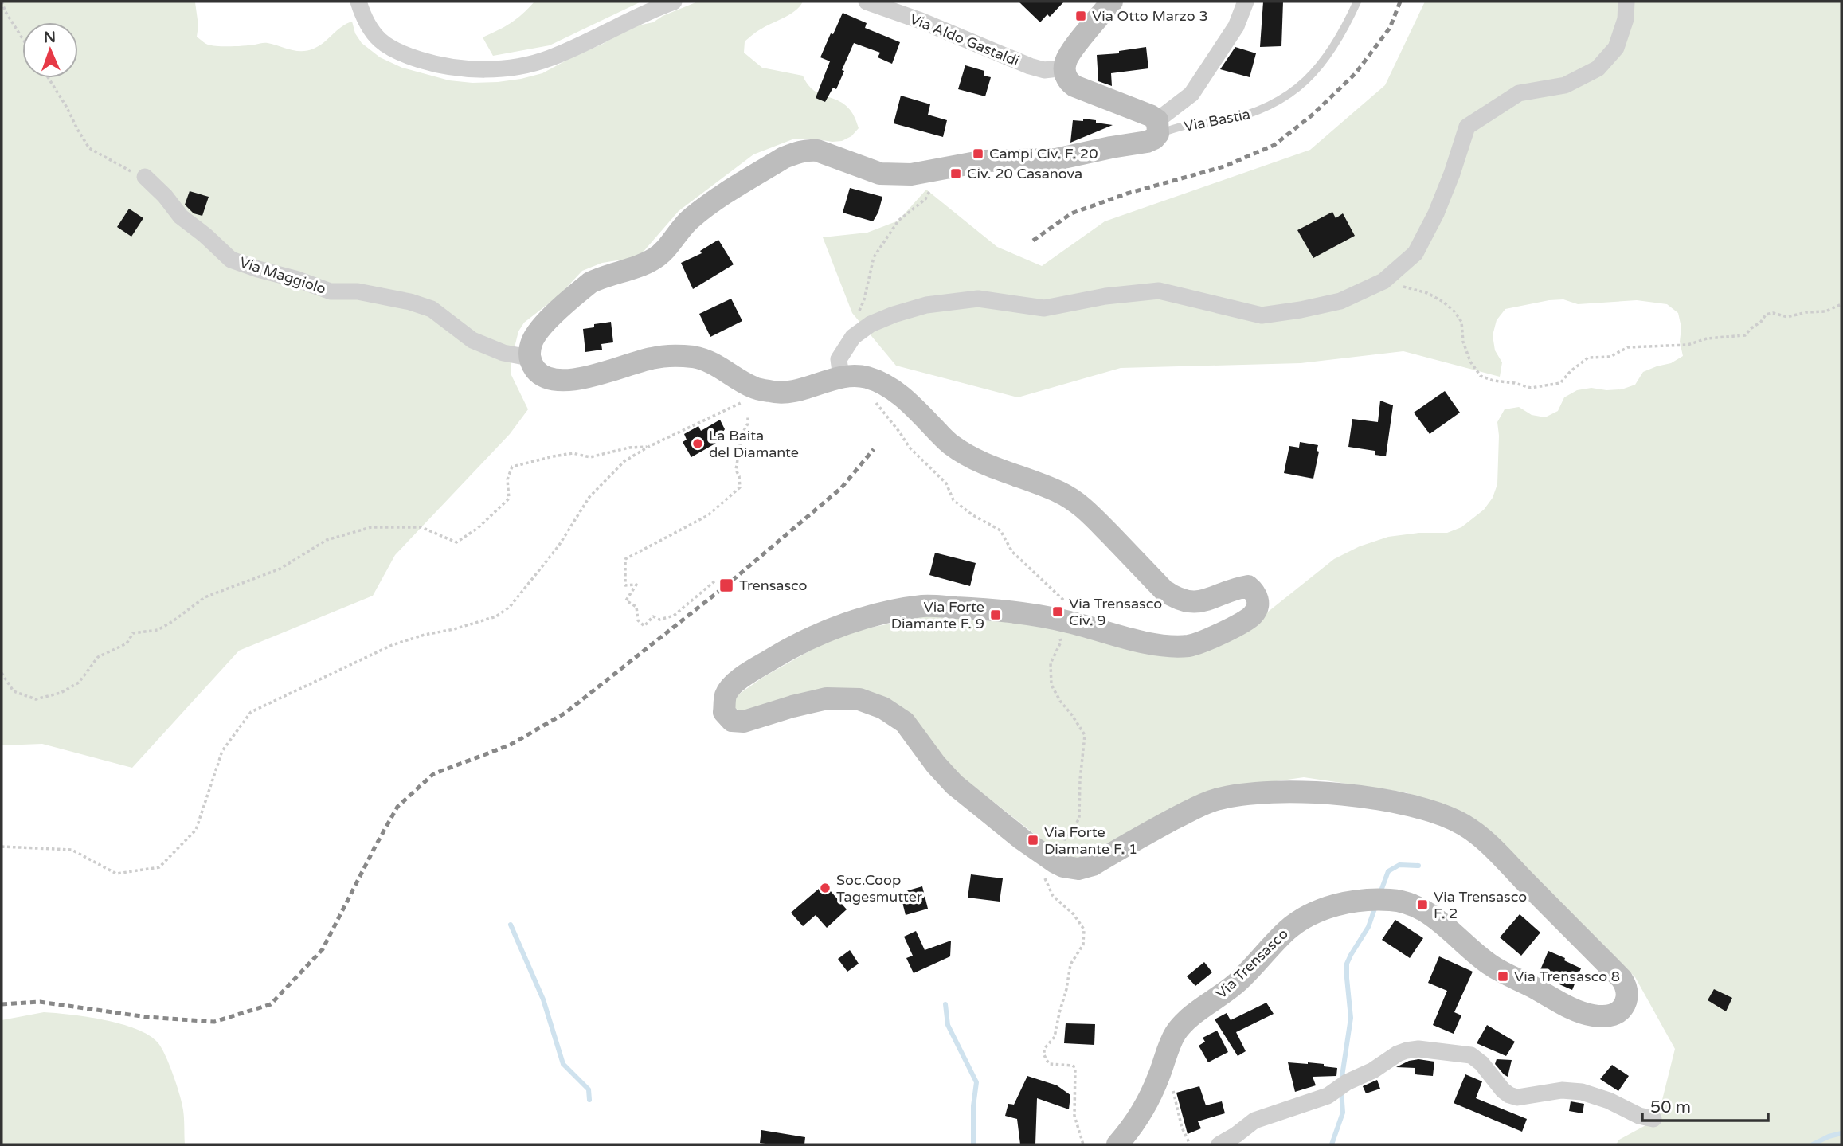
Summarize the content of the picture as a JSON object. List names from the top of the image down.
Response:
{
  "streets": {
    "main road": ["Via Trensasco"],
    "street": ["Via Aldo Gastaldi", "Via Maggiolo"],
    "lane": ["Via Bastia"]
  },
  "places": {
    "transit": [
      "Via Otto Marzo 3",
      "Campi Civ. F. 20",
      "Civ. 20 Casanova",
      "Trensasco",
      "Via Trensasco Civ. 9",
      "Via Forte Diamante F. 9",
      "Via Forte Diamante F. 1",
      "Via Trensasco F. 2",
      "Via Trensasco 8"
    ],
    "other": ["La Baita del Diamante", "Soc.Coop Tagesmutter"]
  },
  "scale_bar": "50 m",
  "north": "top"
}
